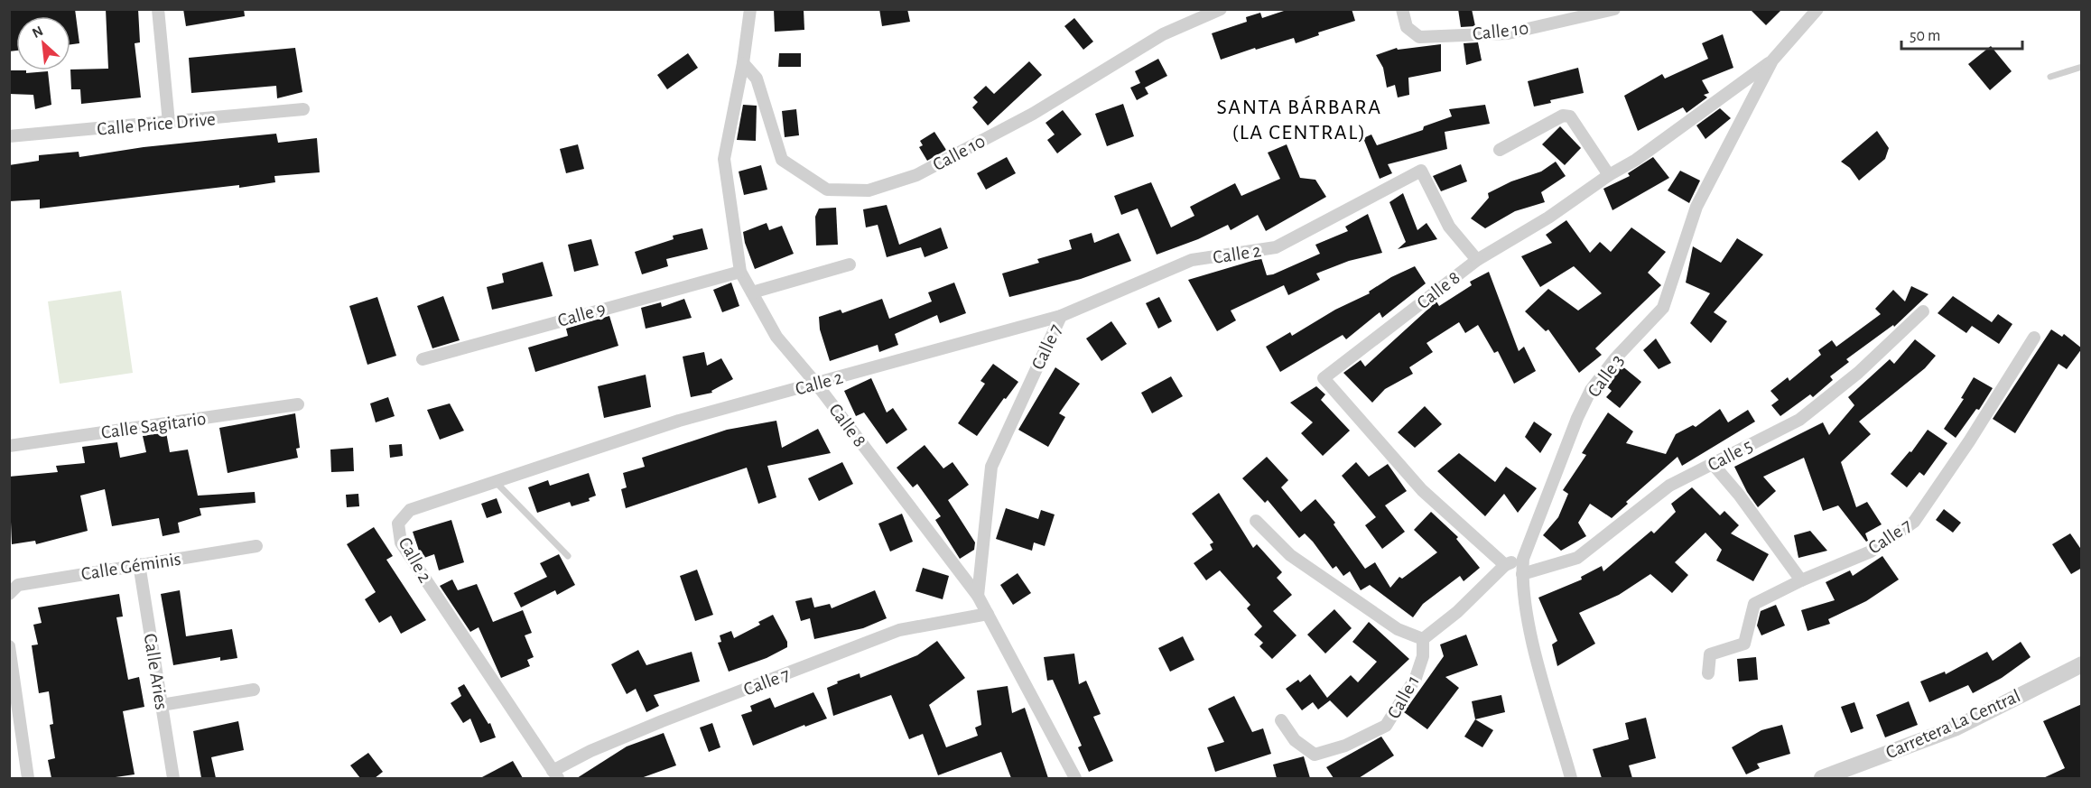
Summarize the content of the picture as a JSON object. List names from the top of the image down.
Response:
{
  "streets": {
    "street": [
      "Calle 10",
      "Calle Price Drive",
      "Calle 2",
      "Calle 8",
      "Calle 9",
      "Calle 7",
      "Calle 3",
      "Calle Sagitario",
      "Calle 5",
      "Calle Géminis",
      "Calle Aries",
      "Calle 1",
      "Carretera La Central"
    ]
  },
  "crossings": [
    ["Calle 10", "Calle 8"],
    ["Calle 2", "Calle 8"],
    ["Calle 2", "Calle 7"],
    ["Calle 8", "Calle 9"],
    ["Calle 8", "Calle 7"],
    ["Calle 8", "Calle 3"],
    ["Calle 3", "Calle 5"],
    ["Calle Géminis", "Calle Aries"]
  ],
  "districts": ["SANTA BÁRBARA (LA CENTRAL)"],
  "scale_bar": "50 m",
  "north": "top left"
}
